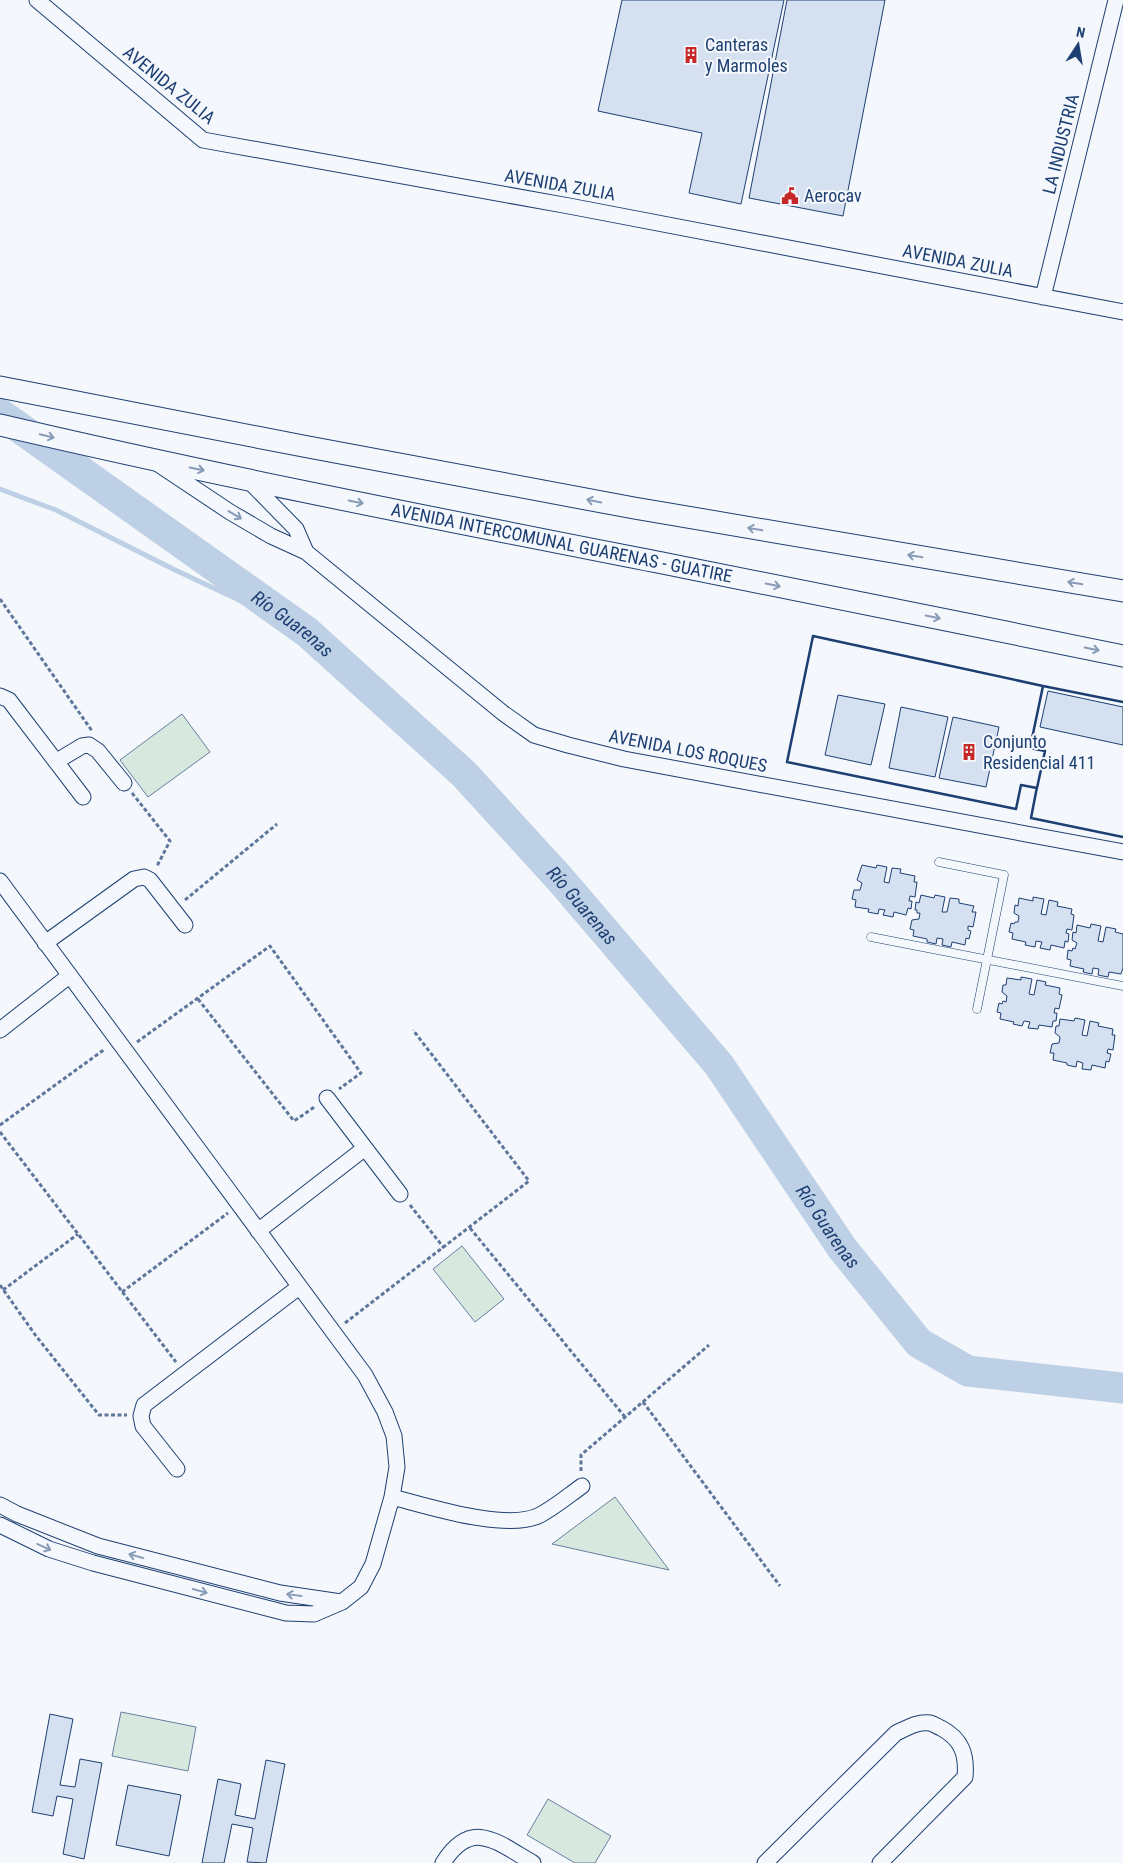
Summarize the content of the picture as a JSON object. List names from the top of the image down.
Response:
{
  "streets": {
    "main road": ["AVENIDA INTERCOMUNAL GUARENAS - GUATIRE"],
    "street": ["AVENIDA ZULIA", "LA INDUSTRIA", "AVENIDA LOS ROQUES"]
  },
  "crossings": [
    ["AVENIDA ZULIA", "LA INDUSTRIA"],
    ["AVENIDA INTERCOMUNAL GUARENAS - GUATIRE", "AVENIDA LOS ROQUES"]
  ],
  "water": ["Río Guarenas"],
  "places": {
    "building": ["Canteras y Marmoles", "Conjunto Residencial 411"],
    "public building": ["Aerocav"]
  },
  "north": "top"
}
